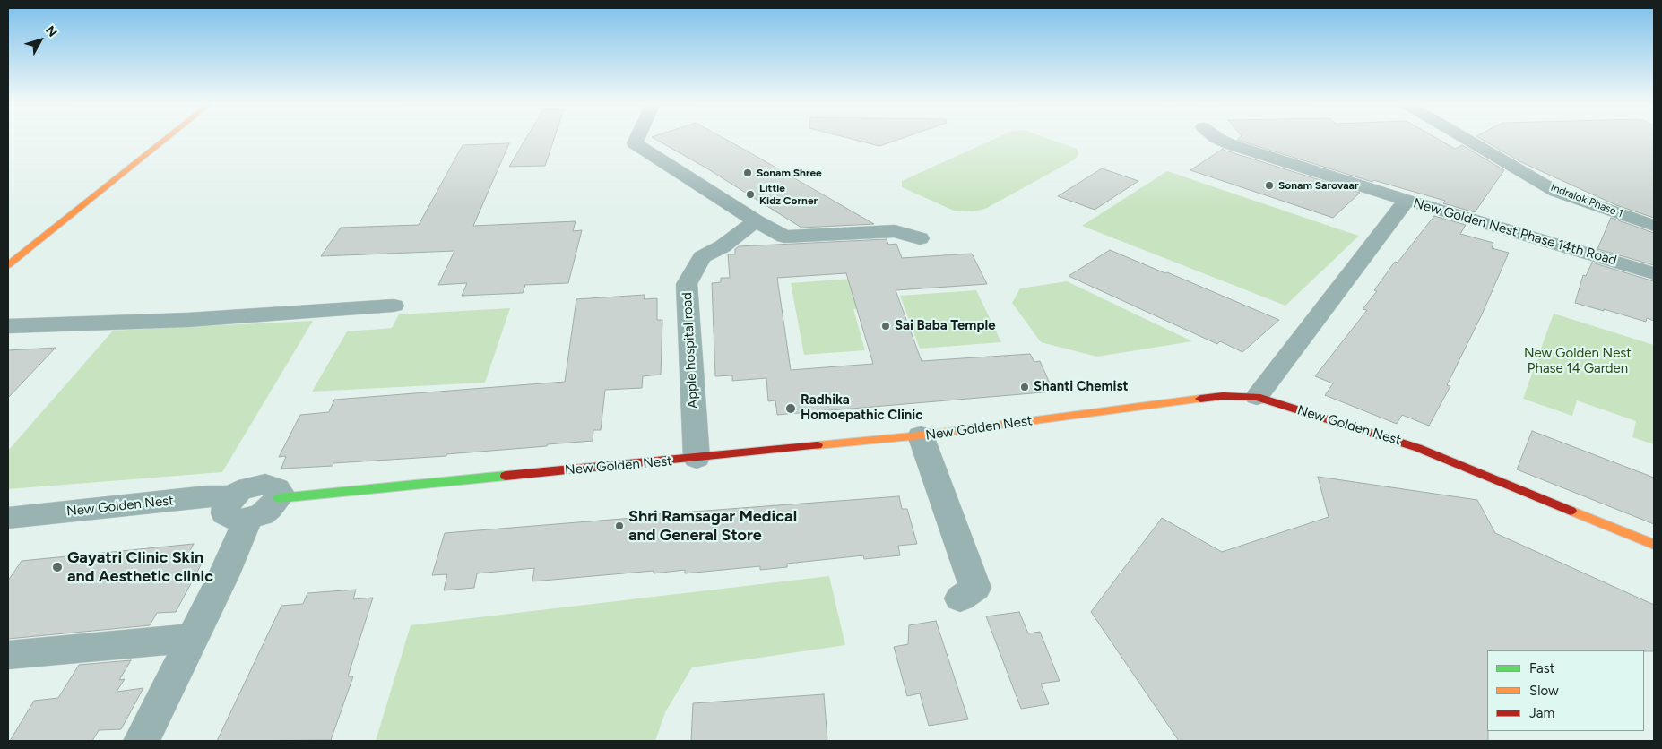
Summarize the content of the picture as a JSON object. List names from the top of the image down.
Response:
{
  "streets": {
    "street": [
      "Indralok Phase 1",
      "New Golden Nest Phase 14th Road",
      "Apple hospital road",
      "New Golden Nest"
    ]
  },
  "crossings": [
    ["New Golden Nest Phase 14th Road", "New Golden Nest"],
    ["Apple hospital road", "New Golden Nest"]
  ],
  "parks": ["New Golden Nest Phase 14 Garden"],
  "places": [
    "Sonam Shree",
    "Sonam Sarovaar",
    "Little Kidz Corner",
    "Sai Baba Temple",
    "Shanti Chemist",
    "Radhika Homoepathic Clinic",
    "Shri Ramsagar Medical and General Store",
    "Gayatri Clinic Skin and Aesthetic clinic"
  ],
  "legend": ["Fast", "Slow", "Jam"],
  "north": "top right"
}
